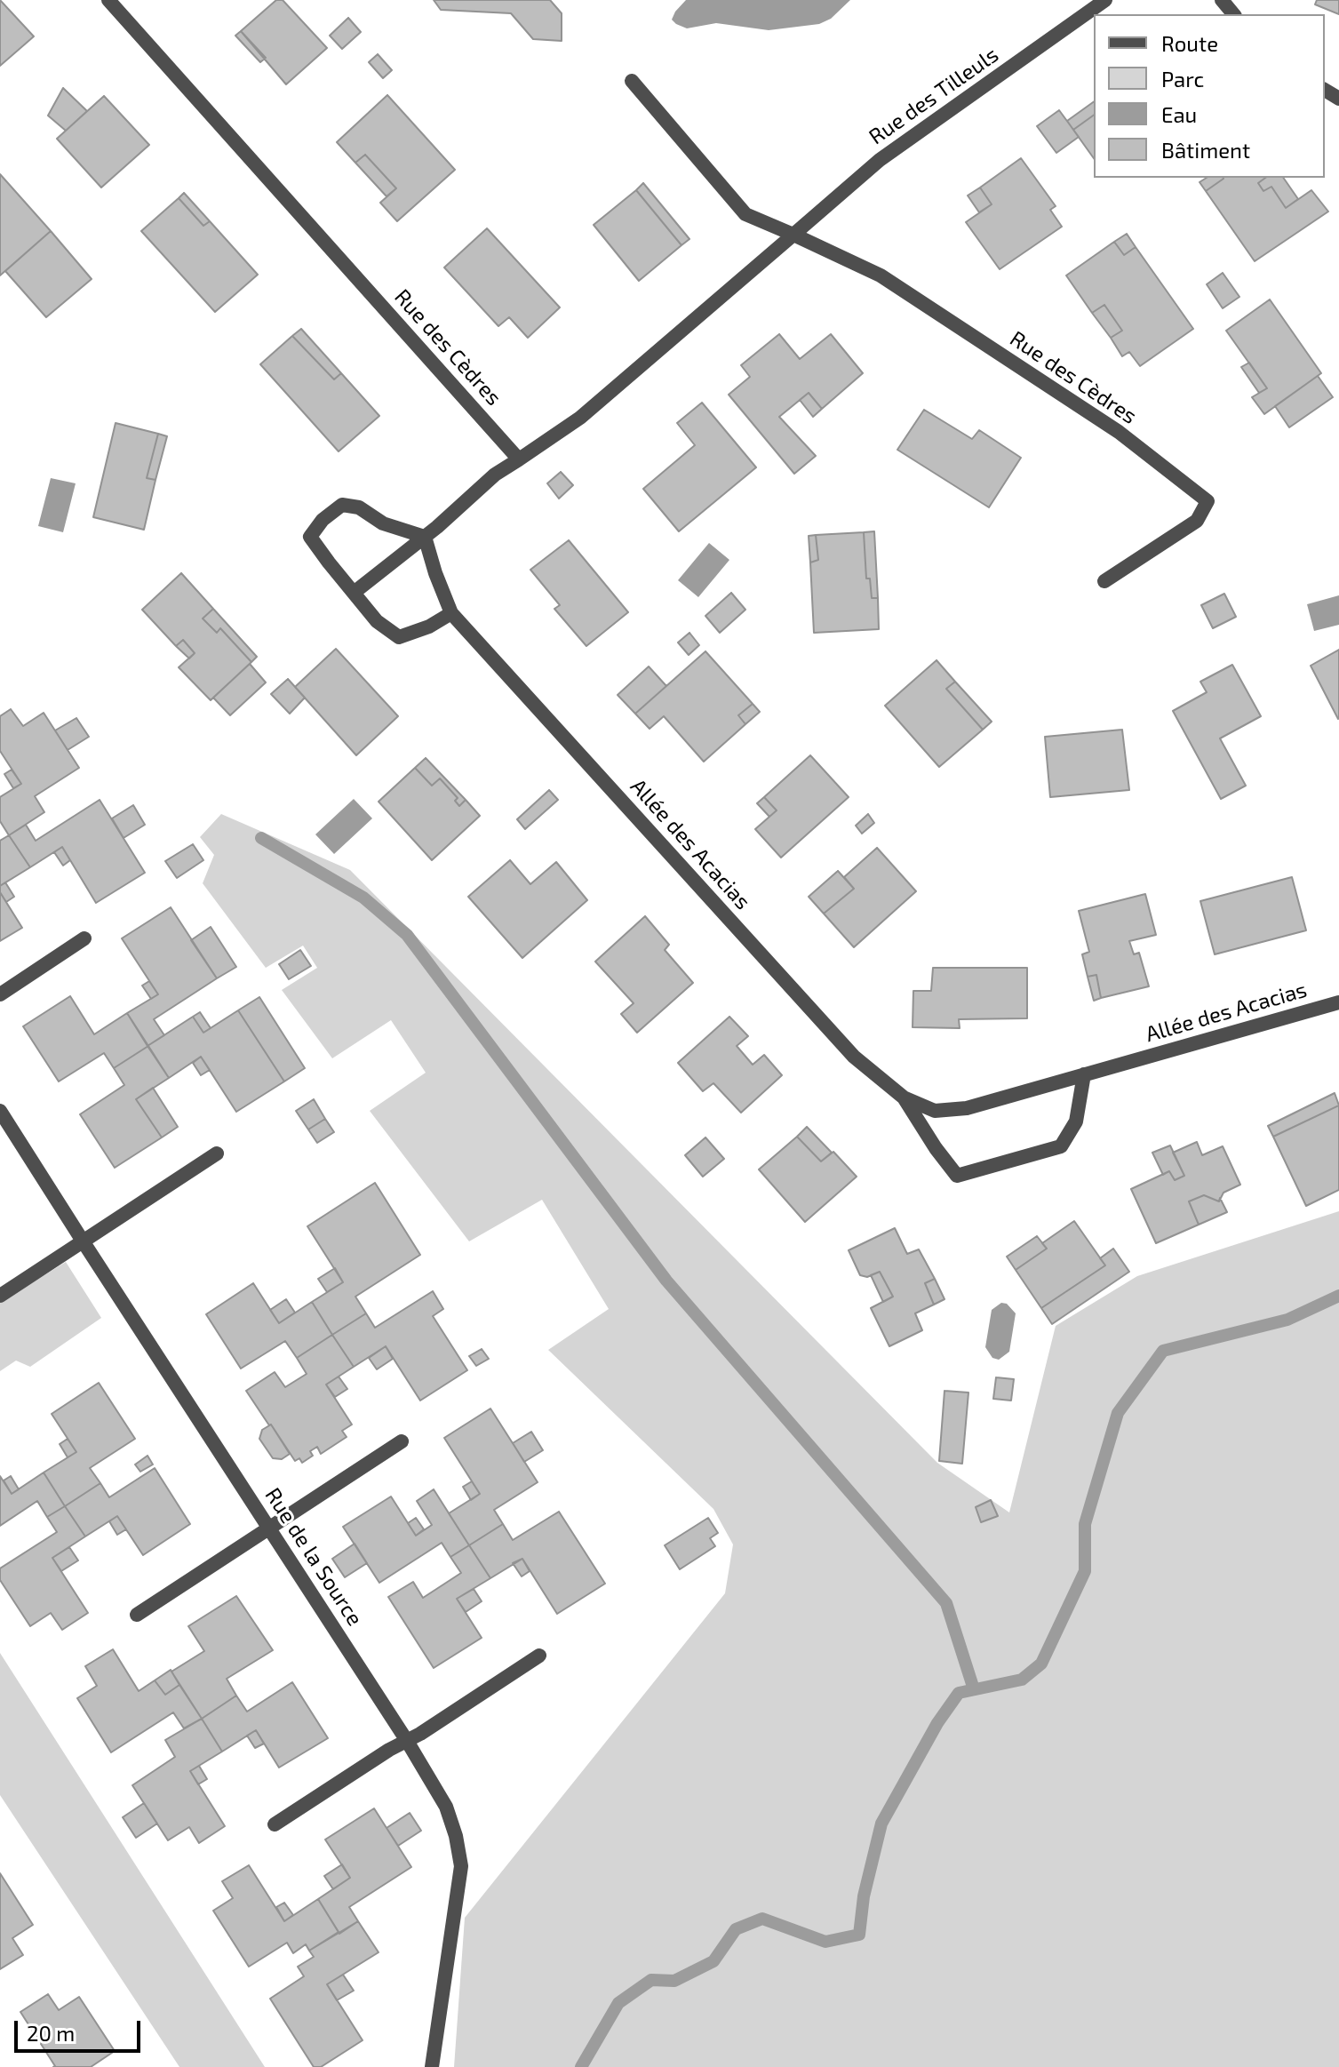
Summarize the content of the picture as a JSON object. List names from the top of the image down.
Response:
{
  "streets": {
    "street": [
      "Rue des Tilleuls",
      "Rue des Cèdres",
      "Allée des Acacias",
      "Rue de la Source"
    ]
  },
  "crossings": [
    ["Rue des Tilleuls", "Rue des Cèdres"]
  ],
  "legend": [
    "Route",
    "Parc",
    "Eau",
    "Bâtiment"
  ],
  "scale_bar": "20 m"
}
